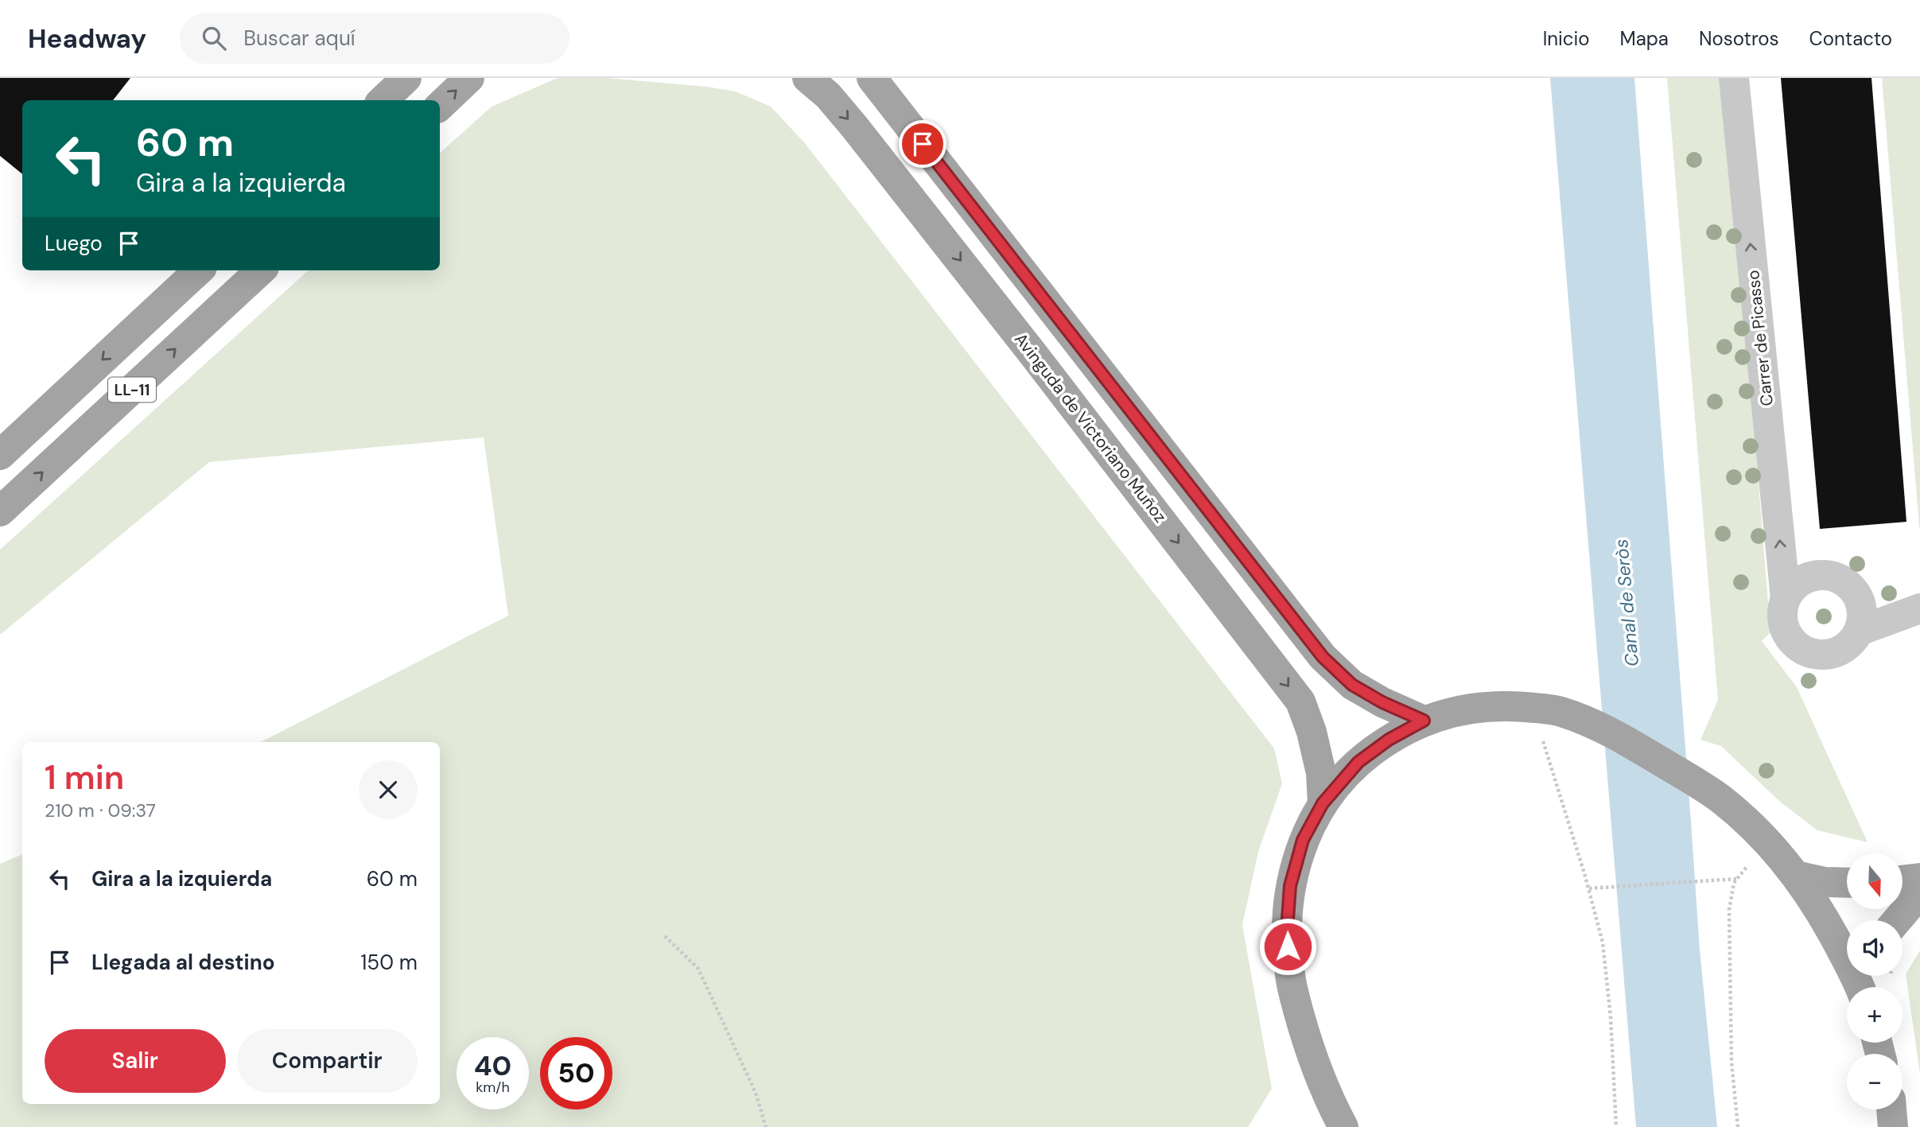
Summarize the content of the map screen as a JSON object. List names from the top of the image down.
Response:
{
  "streets": {
    "main road": ["LL-11", "Avinguda de Victoriano Muñoz"],
    "street": ["Carrer de Picasso"]
  },
  "one_way": ["Carrer de Picasso"],
  "water": ["Canal de Seròs"],
  "north": "bottom",
  "page": {
    "header": "Headway",
    "search": "Buscar aquí",
    "nav": [
      "Inicio",
      "Mapa",
      "Nosotros",
      "Contacto"
    ],
    "turn": ["60 m", "Gira a la izquierda"],
    "then": "Luego",
    "heading": ["1 min", "210 m · 09:37"],
    "list": [
      {
        "name": "Gira a la izquierda",
        "value": "60 m"
      },
      {
        "name": "Llegada al destino",
        "value": "150 m"
      }
    ],
    "map_buttons": ["+", "−"],
    "buttons": ["Salir", "Compartir"],
    "speed": "40 km/h",
    "limit": "50"
  }
}
